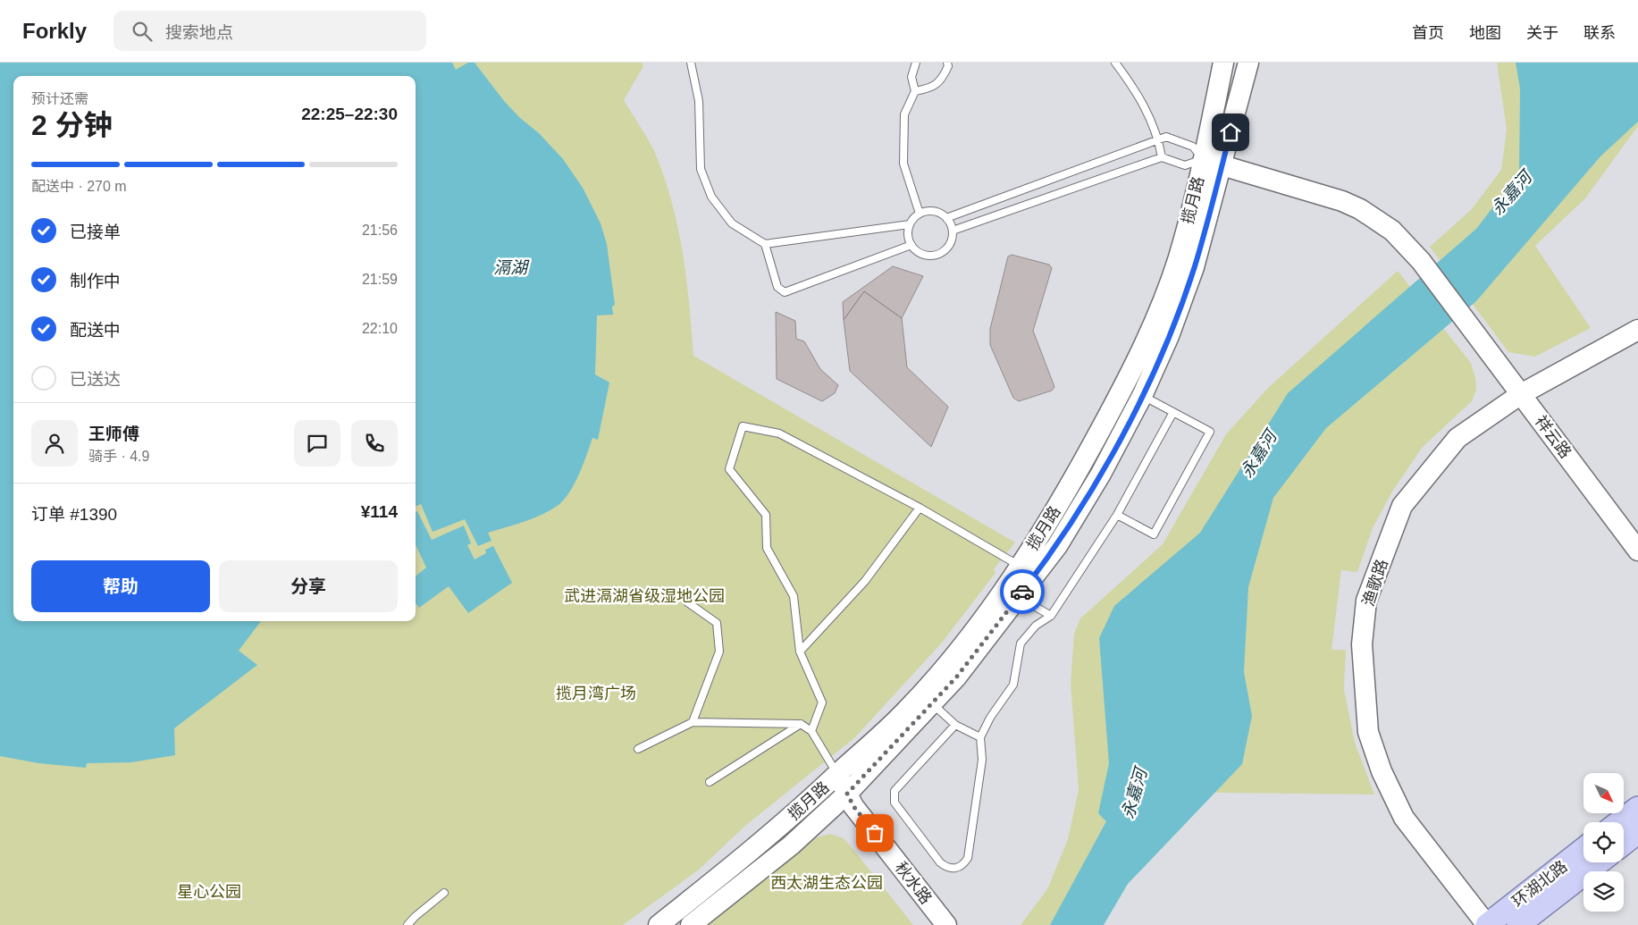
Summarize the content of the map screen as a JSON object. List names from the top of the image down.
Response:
{
  "streets": {
    "main road": ["环湖北路"],
    "street": [
      "揽月路",
      "祥云路",
      "渔歌路",
      "秋水路"
    ]
  },
  "crossings": [
    ["揽月路", "祥云路"],
    ["揽月路", "秋水路"],
    ["祥云路", "渔歌路"],
    ["渔歌路", "环湖北路"]
  ],
  "water": ["永嘉河", "滆湖"],
  "parks": [
    "武进滆湖省级湿地公园",
    "揽月湾广场",
    "西太湖生态公园",
    "星心公园"
  ],
  "north": "bottom right",
  "page": {
    "header": "Forkly",
    "search": "搜索地点",
    "nav": [
      "首页",
      "地图",
      "关于",
      "联系"
    ],
    "heading": ["2 分钟", "预计还需", "22:25–22:30"],
    "panel": [
      "王师傅",
      "骑手 · 4.9",
      "订单 #1390",
      "¥114"
    ],
    "bar": "配送中 · 270 m",
    "list": [
      ["已接单", "21:56"],
      ["制作中", "21:59"],
      ["配送中", "22:10"],
      "已送达"
    ],
    "buttons": ["帮助", "分享"]
  }
}
